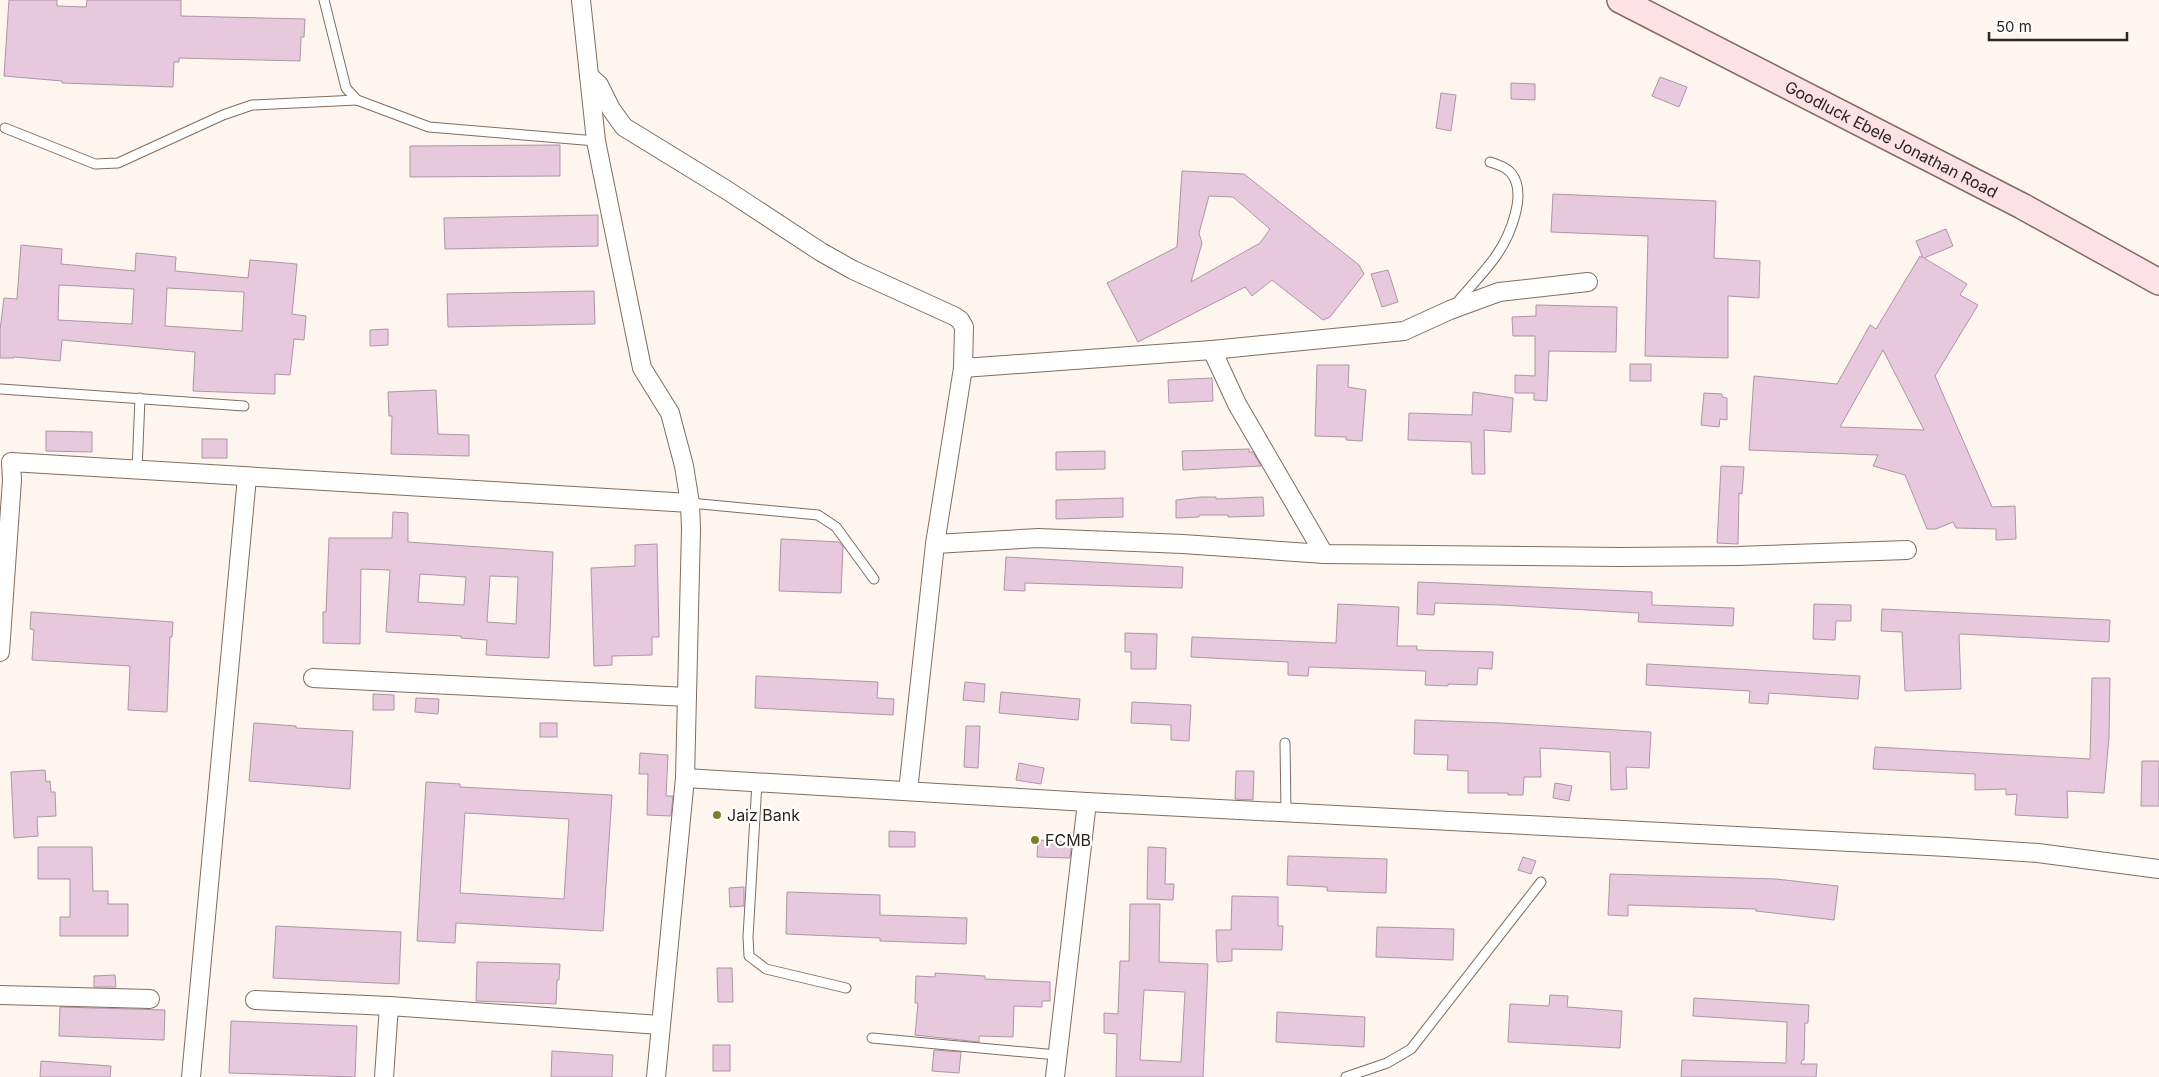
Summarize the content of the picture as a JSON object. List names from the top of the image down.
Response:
{
  "streets": {
    "main road": ["Goodluck Ebele Jonathan Road"]
  },
  "places": ["Jaiz Bank", "FCMB"],
  "scale_bar": "50 m"
}
